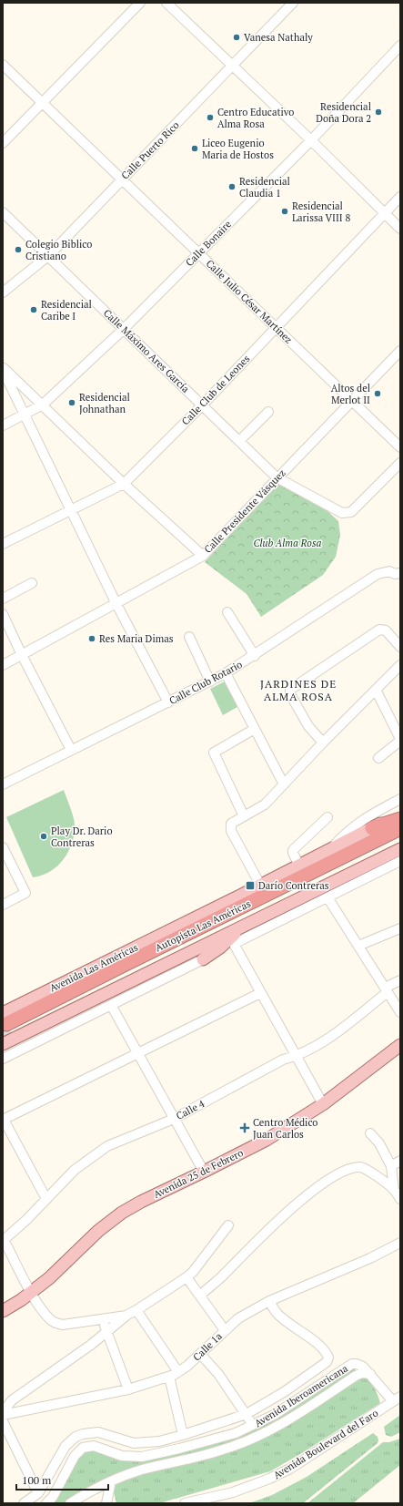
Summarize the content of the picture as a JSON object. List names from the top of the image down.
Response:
{
  "streets": {
    "highway": ["Autopista Las Américas"],
    "main road": ["Avenida Las Américas", "Avenida 25 de Febrero"],
    "street": [
      "Calle Puerto Rico",
      "Calle Bonaire",
      "Calle Julio César Martínez",
      "Calle Máximo Ares García",
      "Calle Club de Leones",
      "Calle Presidente Vásquez",
      "Calle Club Rotario",
      "Calle 4",
      "Calle 1a",
      "Avenida Iberoamericana",
      "Avenida Boulevard del Faro"
    ]
  },
  "crossings": [
    ["Calle Puerto Rico", "Calle Julio César Martínez"],
    ["Calle Puerto Rico", "Calle Máximo Ares García"],
    ["Calle Bonaire", "Calle Julio César Martínez"],
    ["Calle Bonaire", "Calle Máximo Ares García"],
    ["Calle Julio César Martínez", "Calle Club de Leones"],
    ["Calle Julio César Martínez", "Calle Presidente Vásquez"],
    ["Calle Máximo Ares García", "Calle Club de Leones"],
    ["Calle Máximo Ares García", "Calle Presidente Vásquez"],
    ["Autopista Las Américas", "Avenida Las Américas"],
    ["Avenida Iberoamericana", "Avenida Boulevard del Faro"]
  ],
  "districts": ["JARDINES DE ALMA ROSA"],
  "parks": ["Club Alma Rosa"],
  "places": {
    "other": [
      "Vanesa Nathaly",
      "Residencial Doña Dora 2",
      "Centro Educativo Alma Rosa",
      "Liceo Eugenio Maria de Hostos",
      "Residencial Claudia 1",
      "Residencial Larissa VIII 8",
      "Colegio Biblico Cristiano",
      "Residencial Caribe I",
      "Altos del Merlot II",
      "Residencial Johnathan",
      "Res Maria Dimas",
      "Play Dr. Dario Contreras"
    ],
    "transit": ["Darío Contreras"],
    "health": ["Centro Médico Juan Carlos"]
  },
  "scale_bar": "100 m"
}
